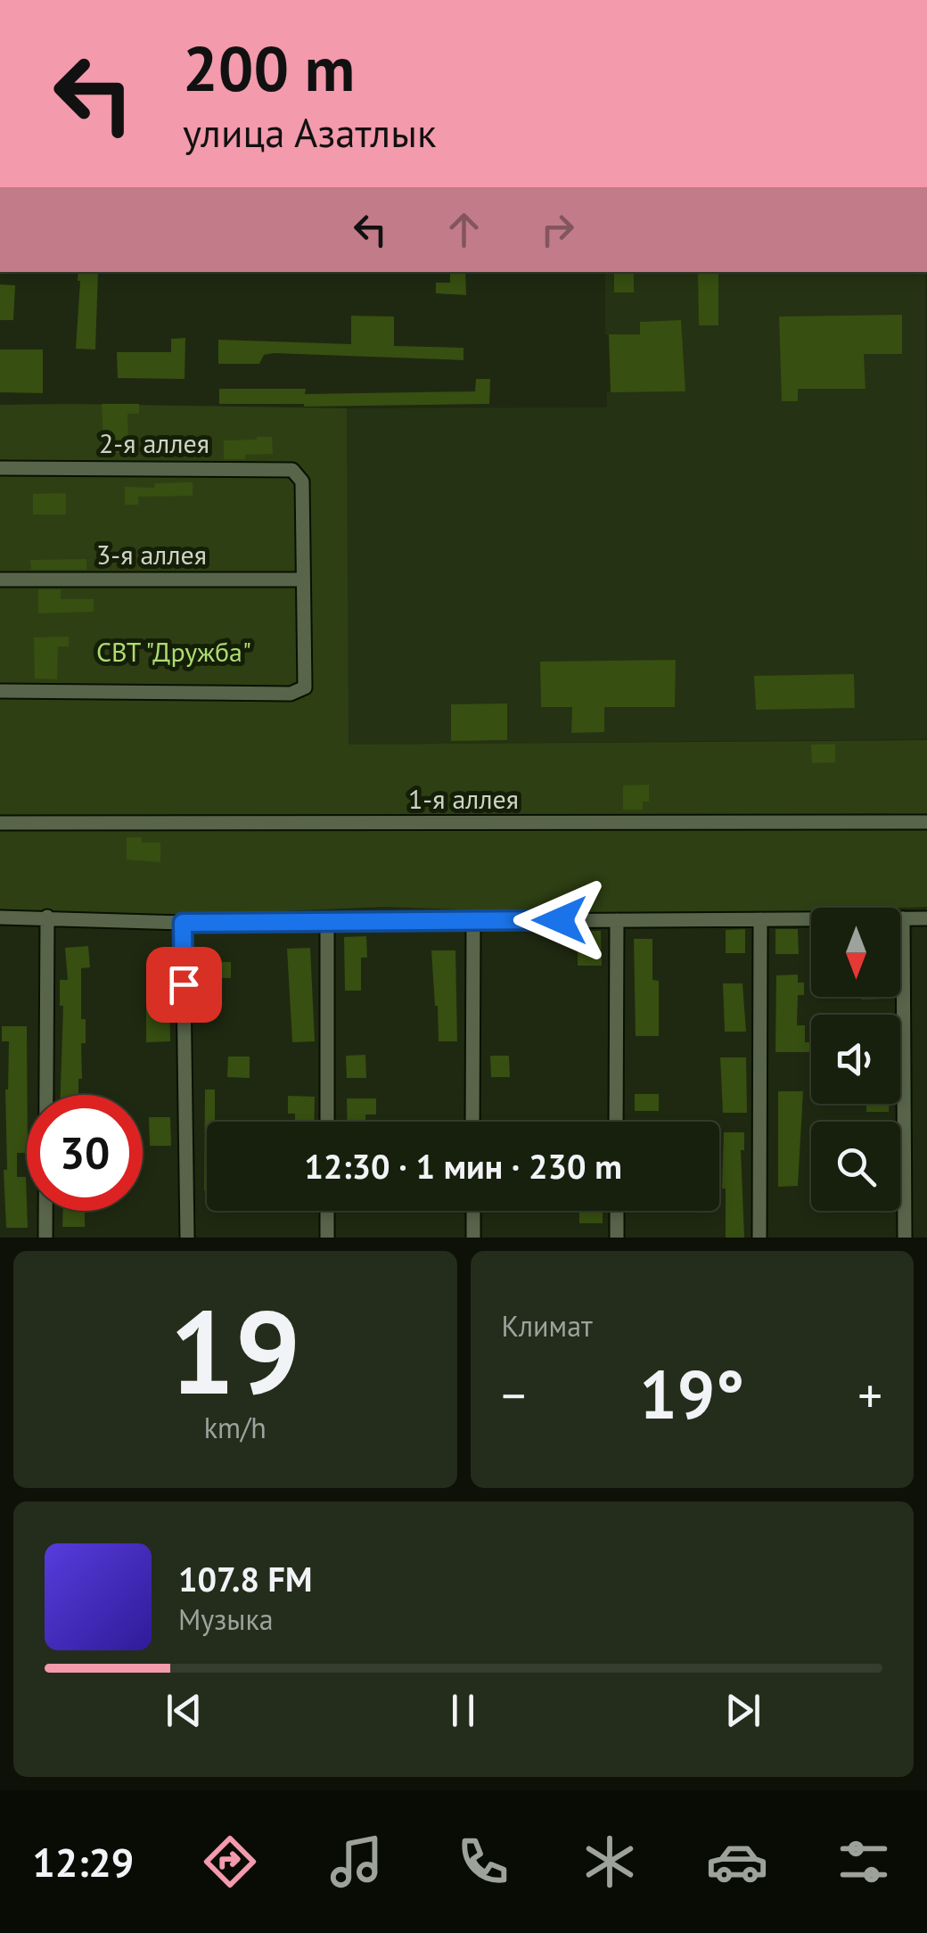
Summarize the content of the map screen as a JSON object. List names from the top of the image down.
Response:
{
  "streets": {
    "street": ["2-я аллея", "3-я аллея", "1-я аллея"]
  },
  "crossings": [
    ["2-я аллея", "3-я аллея"]
  ],
  "parks": ["СВТ \"Дружба\""],
  "north": "bottom",
  "page": {
    "turn": ["200 m", "улица Азатлык"],
    "limit": "30",
    "trip": "12:30 · 1 мин · 230 m",
    "tile": [
      ["19", "km/h"],
      "Климат"
    ],
    "heat": ["−", "19°", "+"],
    "song": ["107.8 FM", "Музыка"],
    "tabs": "12:29"
  }
}
